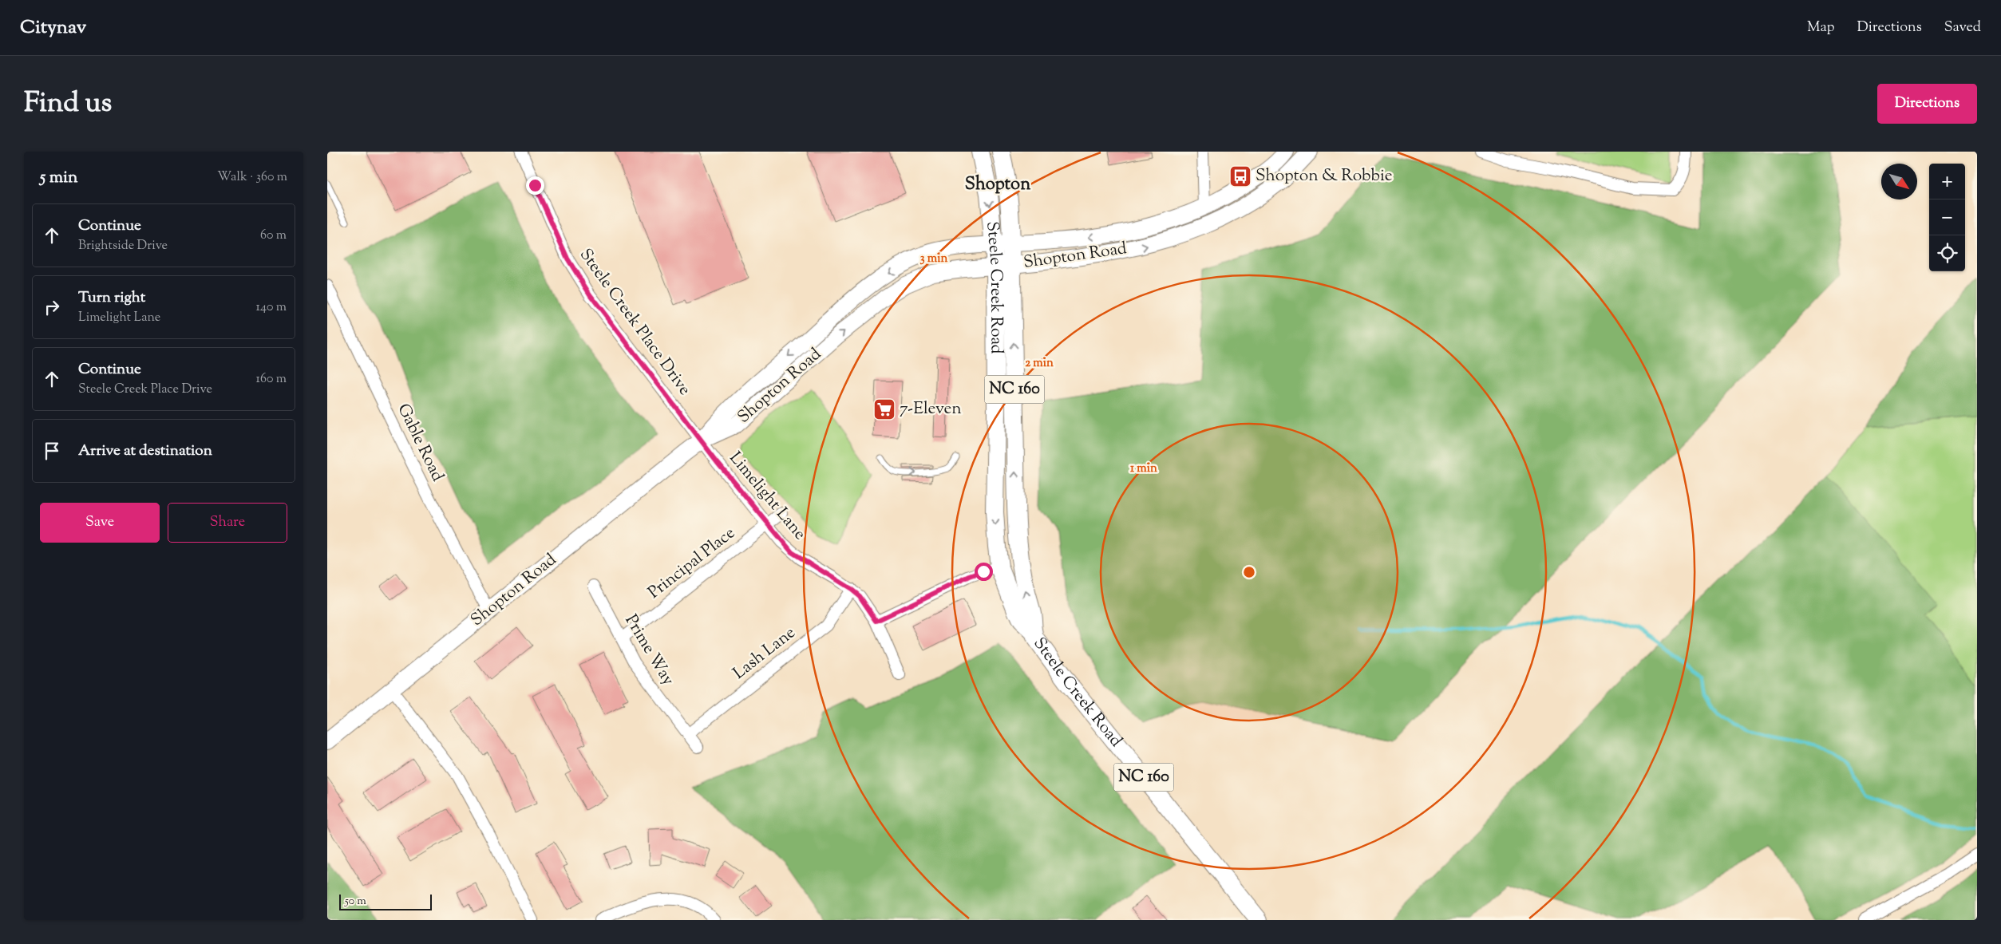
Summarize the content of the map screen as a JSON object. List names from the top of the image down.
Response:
{
  "streets": {
    "main road": ["Steele Creek Road", "NC 160"],
    "street": [
      "Shopton Road",
      "Steele Creek Place Drive",
      "Gable Road",
      "Limelight Lane",
      "Principal Place",
      "Prime Way",
      "Lash Lane"
    ]
  },
  "crossings": [
    ["Shopton Road", "Steele Creek Road"],
    ["Shopton Road", "Steele Creek Place Drive"],
    ["Shopton Road", "Gable Road"],
    ["Shopton Road", "Limelight Lane"],
    ["Steele Creek Place Drive", "Limelight Lane"],
    ["Limelight Lane", "Principal Place"],
    ["Limelight Lane", "Lash Lane"],
    ["Principal Place", "Prime Way"],
    ["Prime Way", "Lash Lane"]
  ],
  "districts": ["Shopton"],
  "places": {
    "bus stop": ["Shopton & Robbie"],
    "supermarket": ["7-Eleven"]
  },
  "scale_bar": "50 m",
  "north": "bottom right",
  "page": {
    "header": "Citynav",
    "nav": ["Map", "Directions", "Saved"],
    "title": "Find us",
    "buttons": [
      "Directions",
      ["Save", "Share"]
    ],
    "heading": ["5 min", "Walk · 360 m"],
    "map_buttons": ["+", "−"],
    "list": [
      ["Continue", "Brightside Drive", "60 m"],
      ["Turn right", "Limelight Lane", "140 m"],
      ["Continue", "Steele Creek Place Drive", "160 m"],
      "Arrive at destination"
    ],
    "scale": "50 m"
  },
  "rings": ["3 min", "2 min", "1 min"]
}
